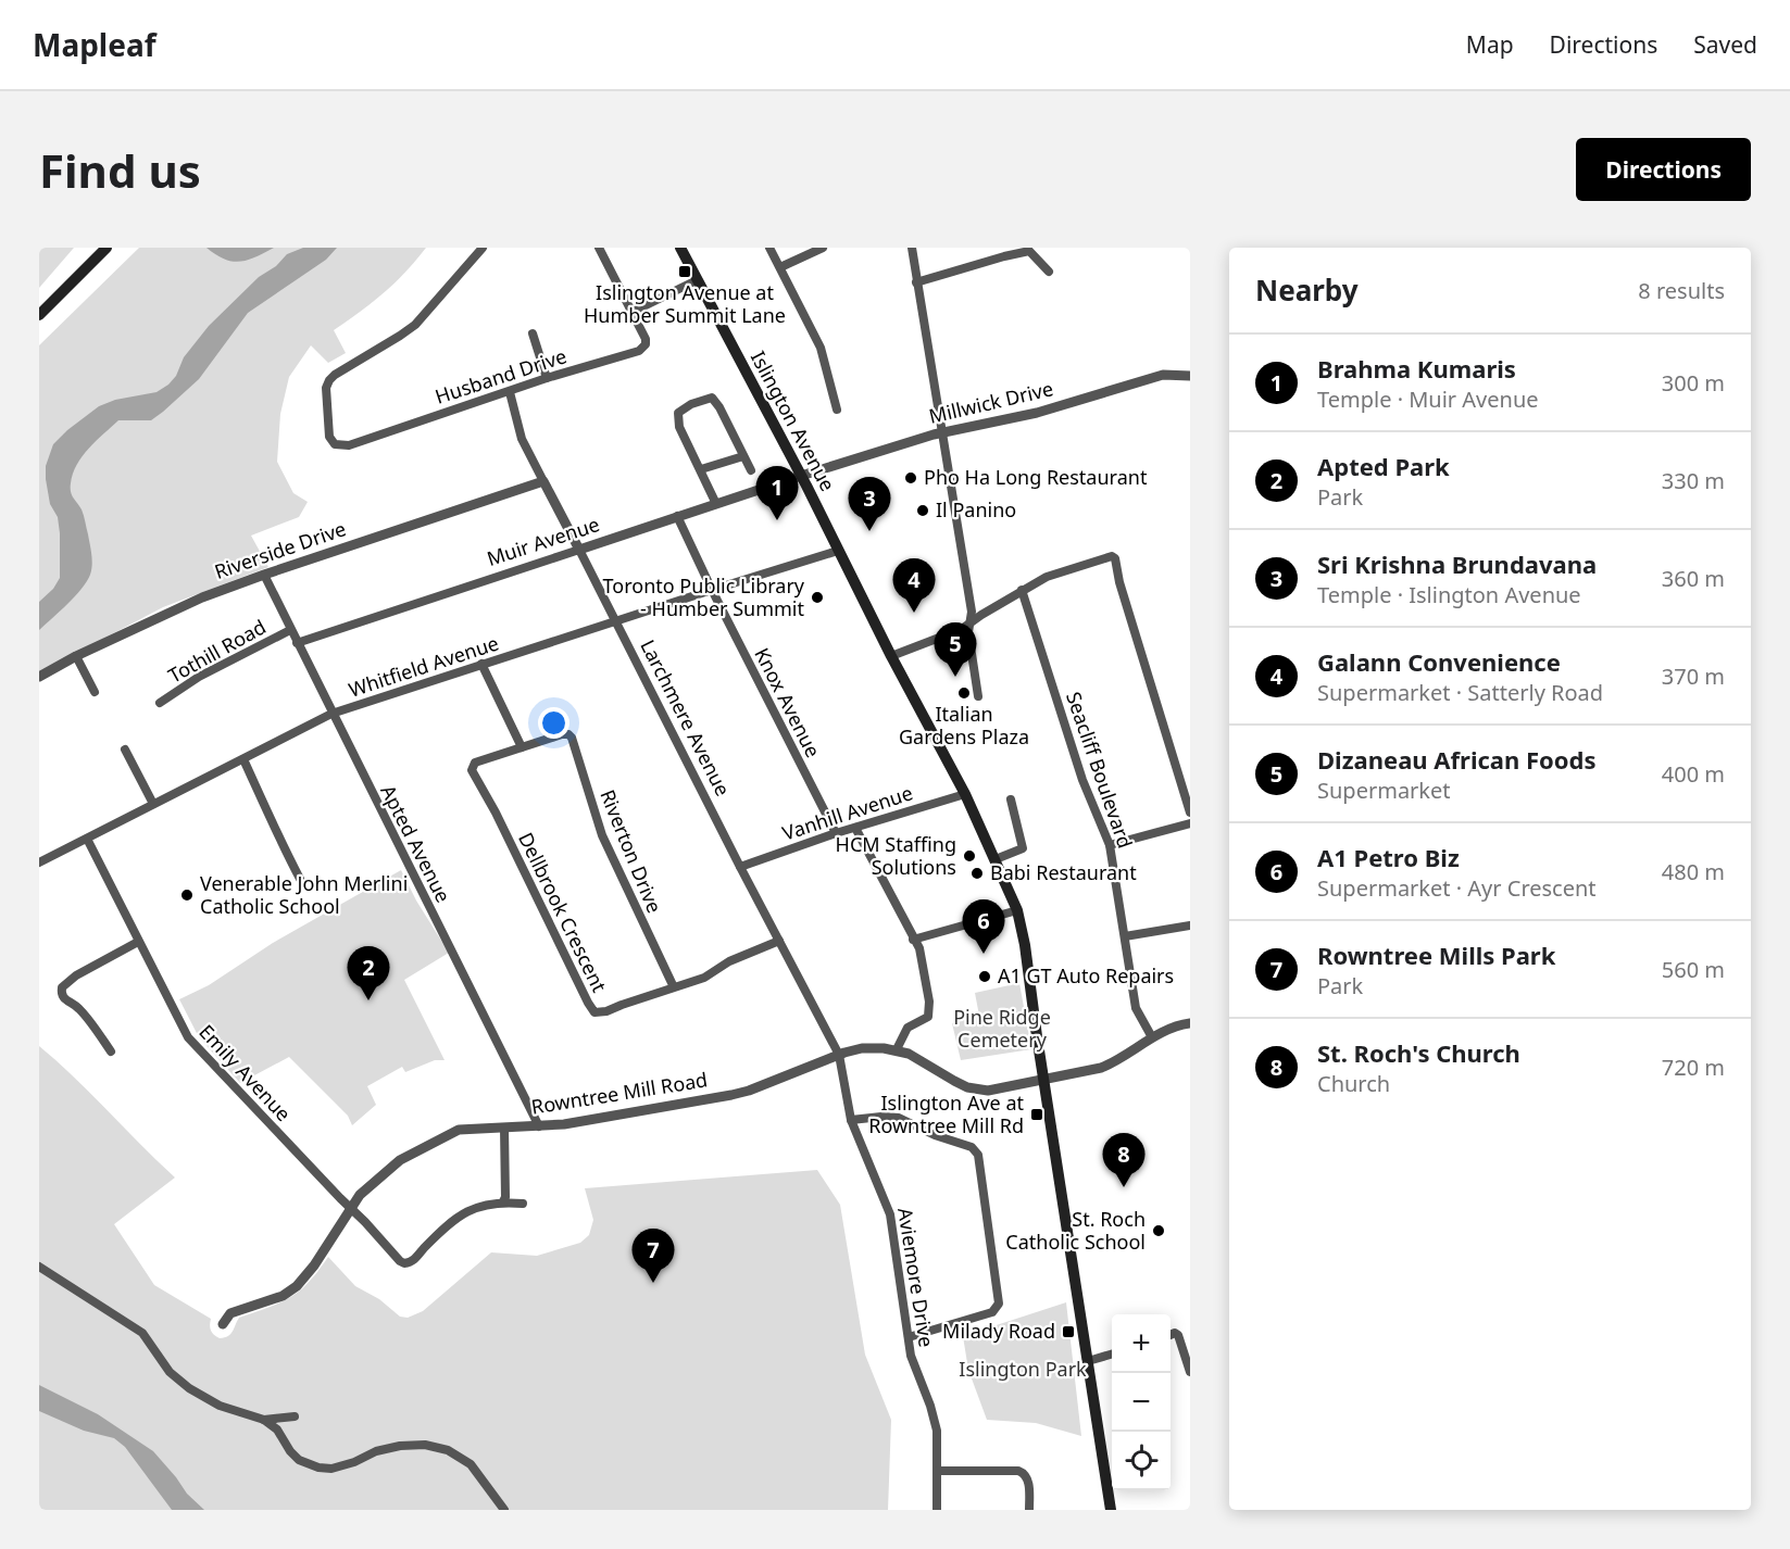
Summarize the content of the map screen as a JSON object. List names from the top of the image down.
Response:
{
  "streets": {
    "main road": ["Islington Avenue"],
    "street": [
      "Husband Drive",
      "Millwick Drive",
      "Muir Avenue",
      "Riverside Drive",
      "Tothill Road",
      "Whitfield Avenue",
      "Knox Avenue",
      "Larchmere Avenue",
      "Seacliff Boulevard",
      "Vanhill Avenue",
      "Apted Avenue",
      "Riverton Drive",
      "Dellbrook Crescent",
      "Emily Avenue",
      "Rowntree Mill Road",
      "Aviemore Drive"
    ]
  },
  "crossings": [
    ["Husband Drive", "Larchmere Avenue"],
    ["Millwick Drive", "Islington Avenue"],
    ["Millwick Drive", "Muir Avenue"],
    ["Islington Avenue", "Muir Avenue"],
    ["Islington Avenue", "Whitfield Avenue"],
    ["Islington Avenue", "Vanhill Avenue"],
    ["Islington Avenue", "Rowntree Mill Road"],
    ["Muir Avenue", "Knox Avenue"],
    ["Muir Avenue", "Larchmere Avenue"],
    ["Muir Avenue", "Apted Avenue"],
    ["Riverside Drive", "Larchmere Avenue"],
    ["Riverside Drive", "Apted Avenue"],
    ["Tothill Road", "Apted Avenue"],
    ["Whitfield Avenue", "Knox Avenue"],
    ["Whitfield Avenue", "Larchmere Avenue"],
    ["Whitfield Avenue", "Apted Avenue"],
    ["Whitfield Avenue", "Emily Avenue"],
    ["Knox Avenue", "Vanhill Avenue"],
    ["Larchmere Avenue", "Vanhill Avenue"],
    ["Larchmere Avenue", "Dellbrook Crescent"],
    ["Larchmere Avenue", "Rowntree Mill Road"],
    ["Larchmere Avenue", "Aviemore Drive"],
    ["Seacliff Boulevard", "Rowntree Mill Road"],
    ["Apted Avenue", "Rowntree Mill Road"],
    ["Riverton Drive", "Dellbrook Crescent"],
    ["Emily Avenue", "Rowntree Mill Road"],
    ["Rowntree Mill Road", "Aviemore Drive"]
  ],
  "parks": ["Pine Ridge Cemetery", "Islington Park"],
  "places": {
    "transit": ["Islington Avenue at Humber Summit Lane", "Islington Ave at Rowntree Mill Rd", "Milady Road"],
    "other": [
      "Pho Ha Long Restaurant",
      "Il Panino",
      "Toronto Public Library - Humber Summit",
      "Italian Gardens Plaza",
      "HCM Staffing Solutions",
      "Babi Restaurant",
      "Venerable John Merlini Catholic School",
      "A1 GT Auto Repairs",
      "St. Roch Catholic School"
    ]
  },
  "page": {
    "header": "Mapleaf",
    "nav": ["Map", "Directions", "Saved"],
    "buttons": "Directions",
    "title": "Find us",
    "heading": ["Nearby", "8 results"],
    "list": [
      {
        "mark": "1",
        "name": "Brahma Kumaris",
        "note": "Temple · Muir Avenue",
        "value": "300 m"
      },
      {
        "mark": "2",
        "name": "Apted Park",
        "note": "Park",
        "value": "330 m"
      },
      {
        "mark": "3",
        "name": "Sri Krishna Brundavana",
        "note": "Temple · Islington Avenue",
        "value": "360 m"
      },
      {
        "mark": "4",
        "name": "Galann Convenience",
        "note": "Supermarket · Satterly Road",
        "value": "370 m"
      },
      {
        "mark": "5",
        "name": "Dizaneau African Foods",
        "note": "Supermarket",
        "value": "400 m"
      },
      {
        "mark": "6",
        "name": "A1 Petro Biz",
        "note": "Supermarket · Ayr Crescent",
        "value": "480 m"
      },
      {
        "mark": "7",
        "name": "Rowntree Mills Park",
        "note": "Park",
        "value": "560 m"
      },
      {
        "mark": "8",
        "name": "St. Roch's Church",
        "note": "Church",
        "value": "720 m"
      }
    ],
    "pins": [
      "1",
      "3",
      "4",
      "5",
      "6",
      "2",
      "8",
      "7"
    ],
    "map_buttons": ["+", "−"]
  }
}
